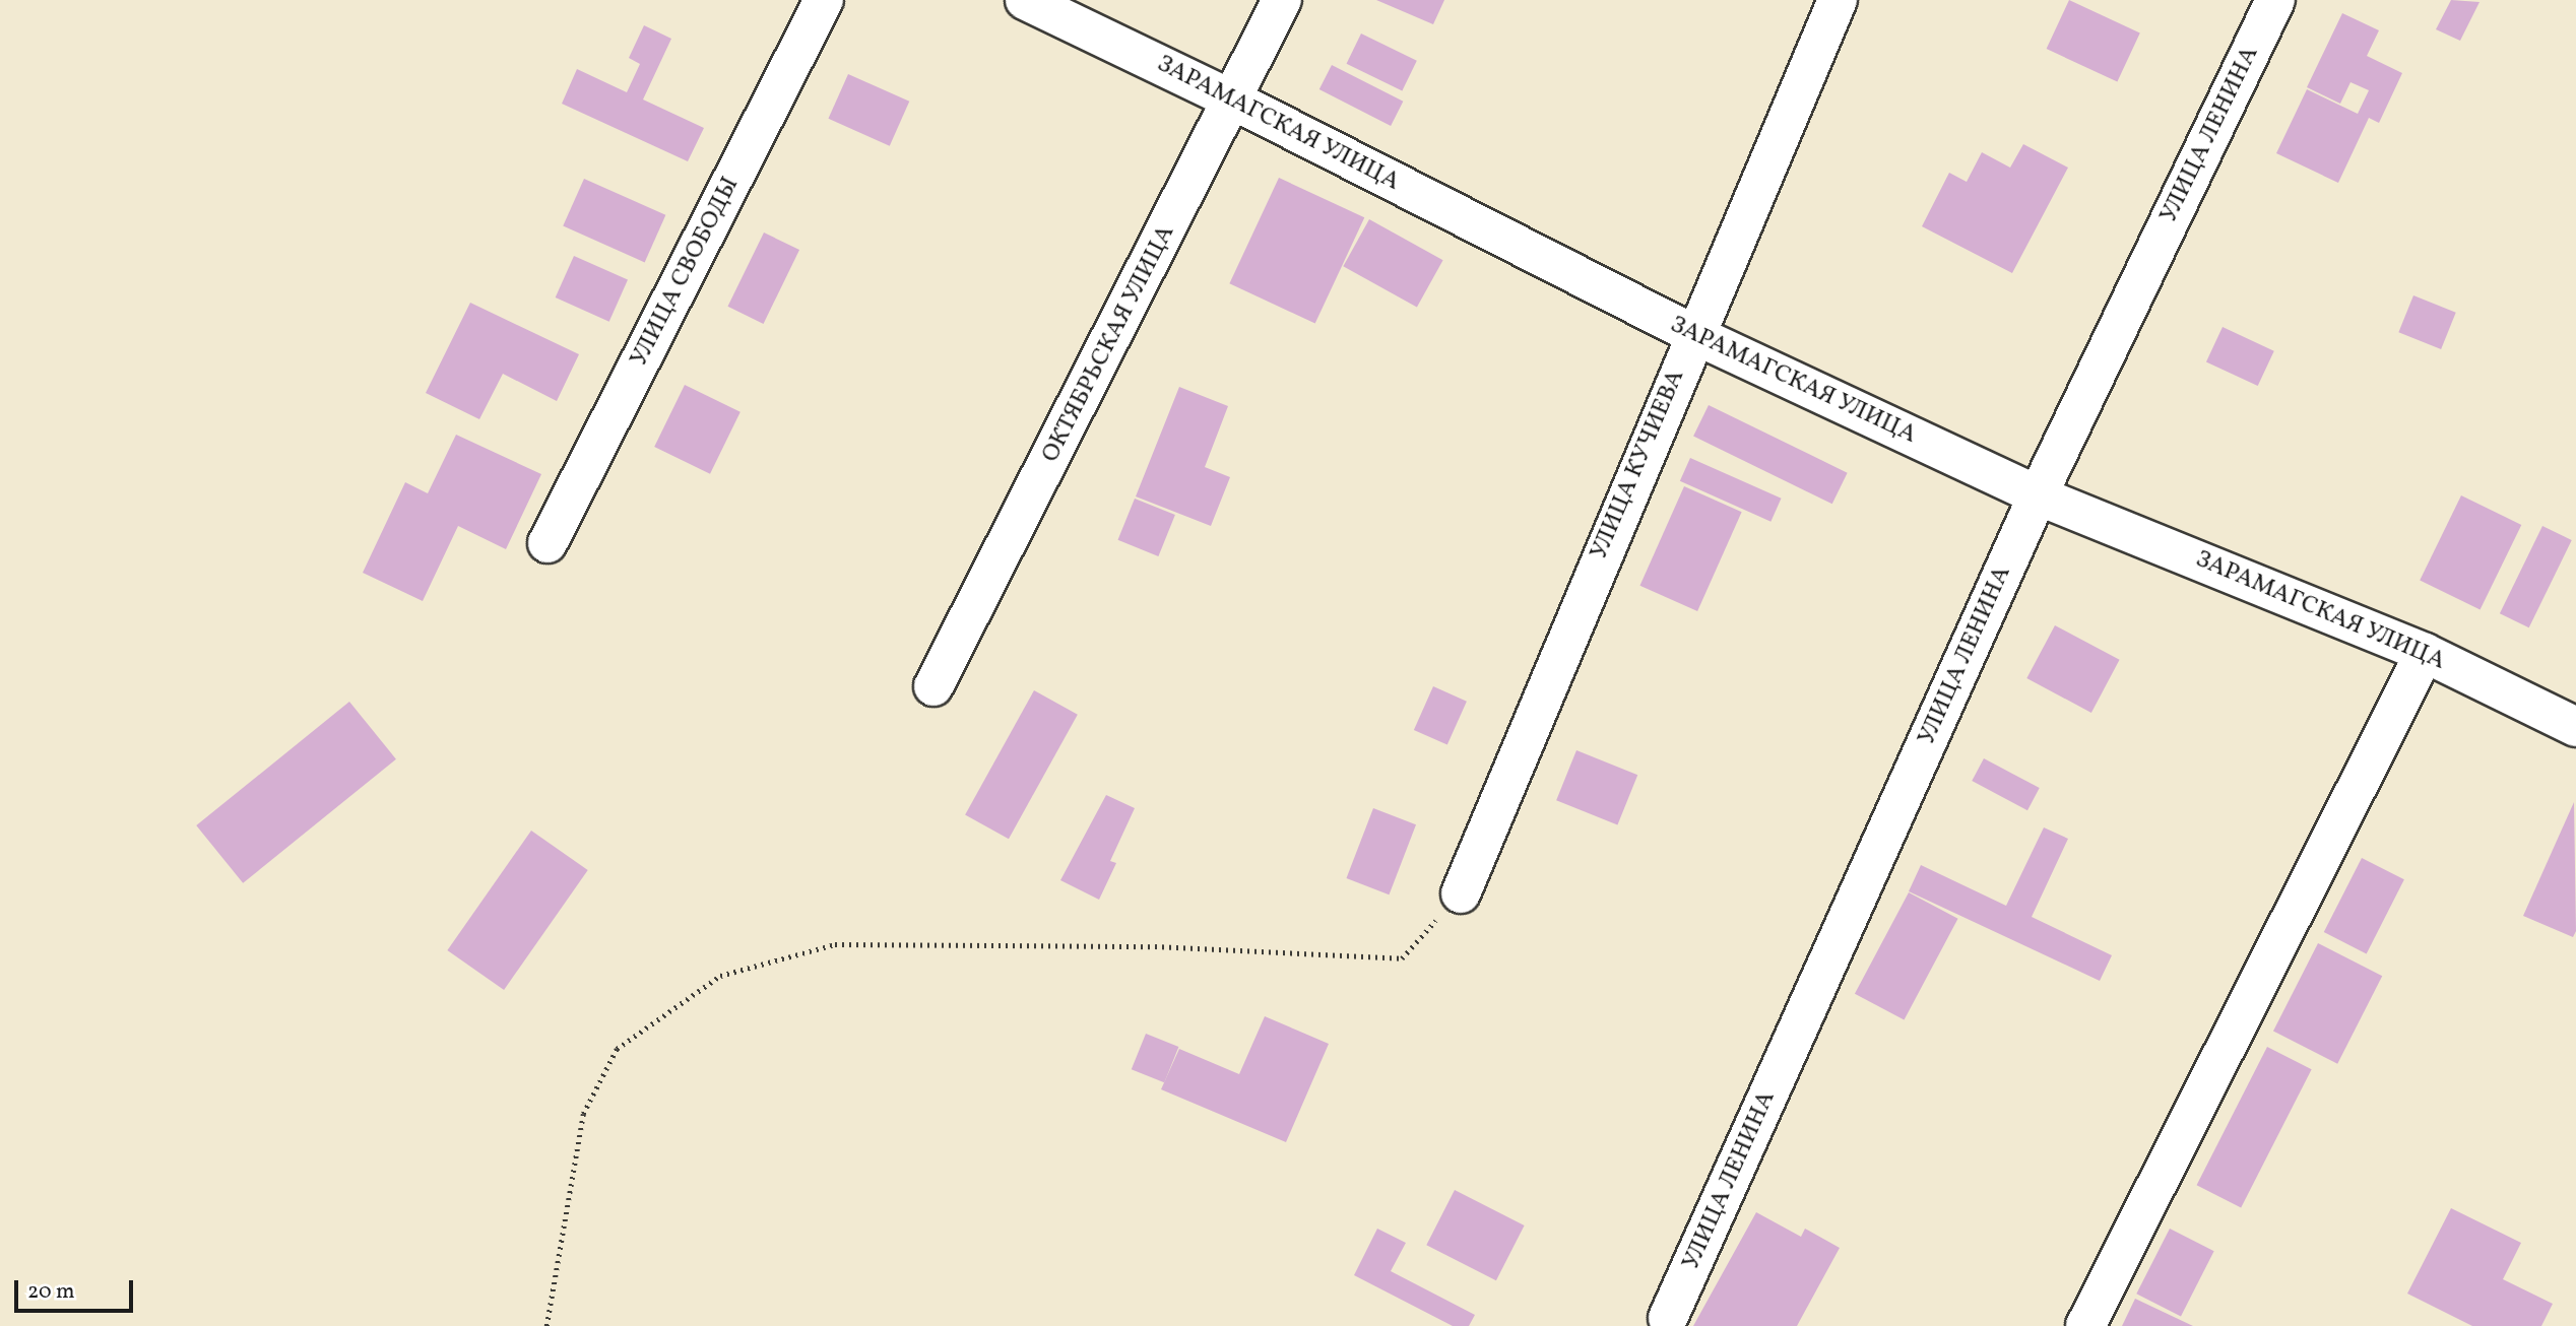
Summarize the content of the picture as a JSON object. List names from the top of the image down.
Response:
{
  "streets": {
    "street": [
      "ЗАРАМАГСКАЯ УЛИЦА",
      "УЛИЦА ЛЕНИНА",
      "УЛИЦА СВОБОДЫ",
      "ОКТЯБРЬСКАЯ УЛИЦА",
      "УЛИЦА КУЧИЕВА"
    ]
  },
  "crossings": [
    ["ЗАРАМАГСКАЯ УЛИЦА", "УЛИЦА ЛЕНИНА"],
    ["ЗАРАМАГСКАЯ УЛИЦА", "ОКТЯБРЬСКАЯ УЛИЦА"],
    ["ЗАРАМАГСКАЯ УЛИЦА", "УЛИЦА КУЧИЕВА"]
  ],
  "scale_bar": "20 m"
}
